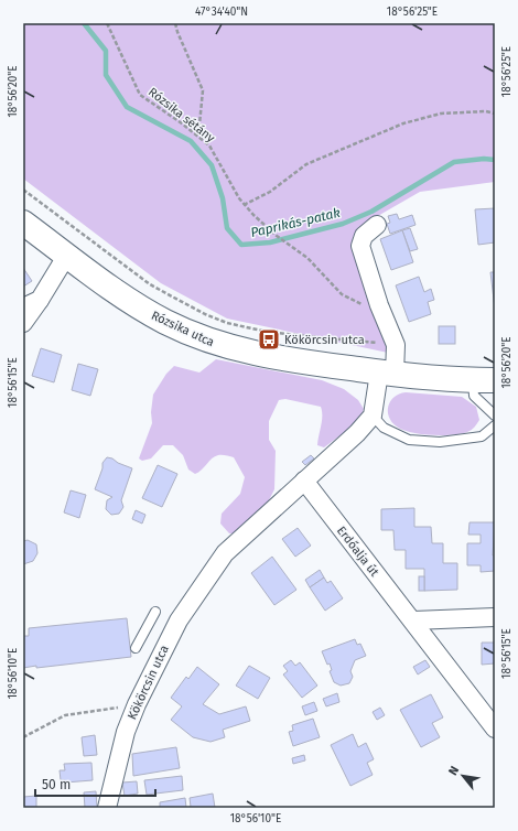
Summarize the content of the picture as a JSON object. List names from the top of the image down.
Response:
{
  "streets": {
    "main road": ["Rózsika utca"],
    "street": ["Erdőalja út", "Kökörcsin utca"],
    "path": ["Rózsika sétány"]
  },
  "crossings": [
    ["Erdőalja út", "Kökörcsin utca"]
  ],
  "water": ["Paprikás-patak"],
  "places": {
    "bus stop": ["Kökörcsin utca"]
  },
  "scale_bar": "50 m",
  "north": "top left",
  "coordinates": [
    "47°34'40\"N",
    "18°56'25\"E",
    "18°56'20\"E",
    "18°56'15\"E",
    "18°56'10\"E"
  ]
}
